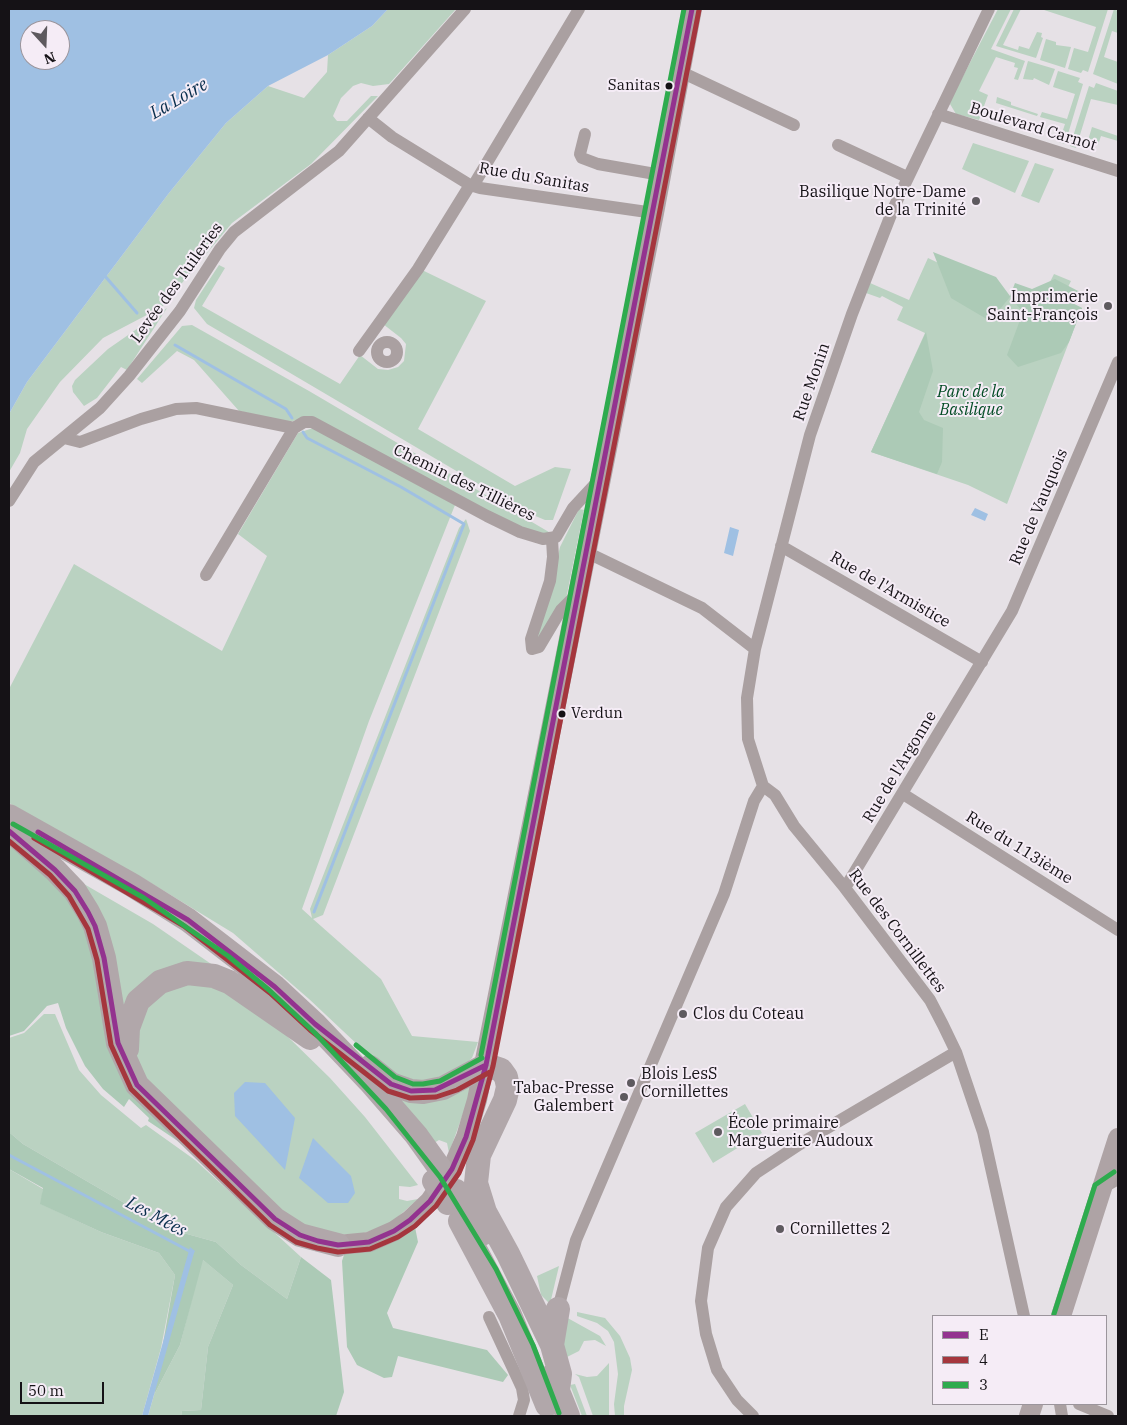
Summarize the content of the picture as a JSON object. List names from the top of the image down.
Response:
{
  "streets": {
    "street": [
      "Boulevard Carnot",
      "Rue du Sanitas",
      "Levée des Tuileries",
      "Rue Monin",
      "Chemin des Tillières",
      "Rue de Vauquois",
      "Rue de l'Armistice",
      "Rue de l'Argonne",
      "Rue du 113ième",
      "Rue des Cornillettes"
    ]
  },
  "crossings": [
    ["Boulevard Carnot", "Rue Monin"],
    ["Rue du Sanitas", "Levée des Tuileries"],
    ["Levée des Tuileries", "Chemin des Tillières"],
    ["Rue Monin", "Rue de l'Armistice"],
    ["Rue Monin", "Rue des Cornillettes"],
    ["Rue de Vauquois", "Rue de l'Armistice"],
    ["Rue de Vauquois", "Rue de l'Argonne"],
    ["Rue de l'Armistice", "Rue de l'Argonne"],
    ["Rue de l'Argonne", "Rue du 113ième"],
    ["Rue de l'Argonne", "Rue des Cornillettes"]
  ],
  "water": ["La Loire", "Les Mées"],
  "parks": ["Parc de la Basilique"],
  "places": [
    "Sanitas",
    "Basilique Notre-Dame de la Trinité",
    "Imprimerie Saint-François",
    "Verdun",
    "Clos du Coteau",
    "Blois LesS Cornillettes",
    "Tabac-Presse Galembert",
    "École primaire Marguerite Audoux",
    "Cornillettes 2"
  ],
  "lines": ["transit line E", "transit line 3", "transit line 4"],
  "legend": ["E", "4", "3"],
  "scale_bar": "50 m",
  "north": "bottom"
}
